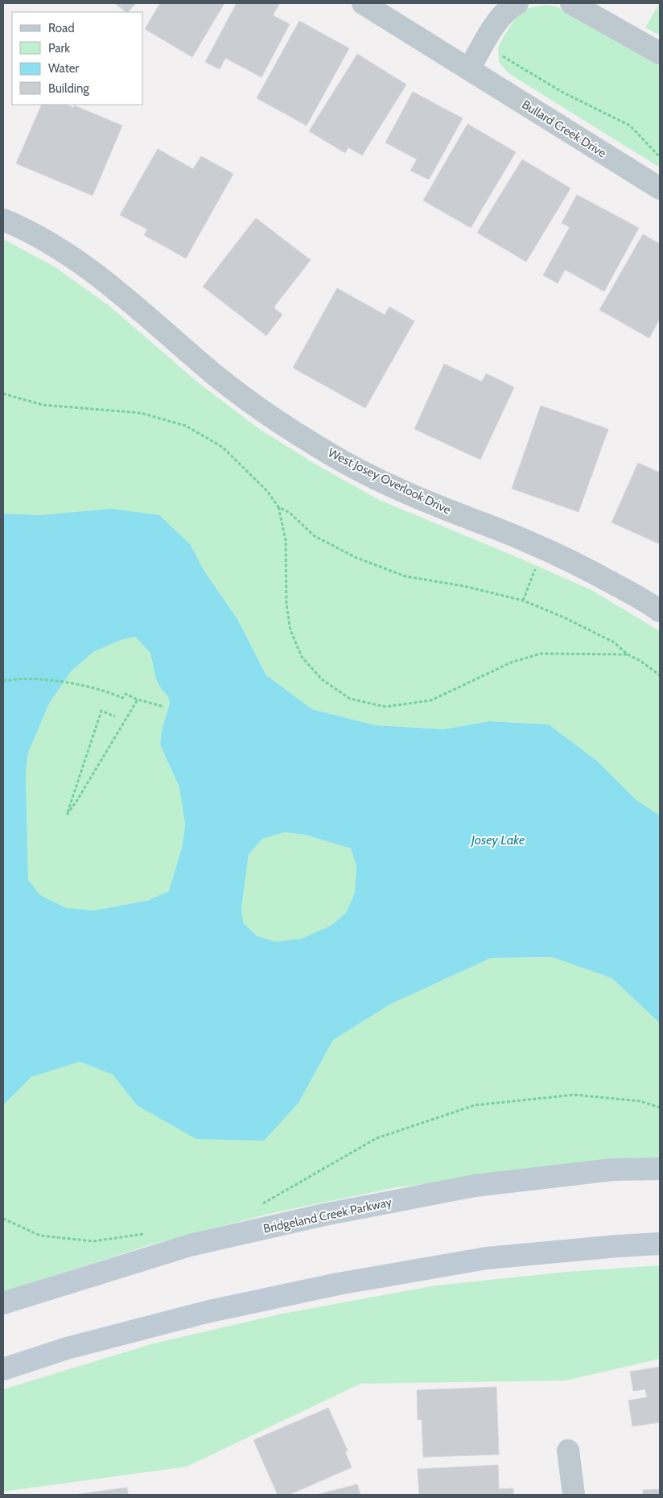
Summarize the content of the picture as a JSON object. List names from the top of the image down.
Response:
{
  "streets": {
    "main road": ["Bridgeland Creek Parkway"],
    "street": ["Bullard Creek Drive", "West Josey Overlook Drive"]
  },
  "water": ["Josey Lake"],
  "legend": [
    "Road",
    "Park",
    "Water",
    "Building"
  ]
}
